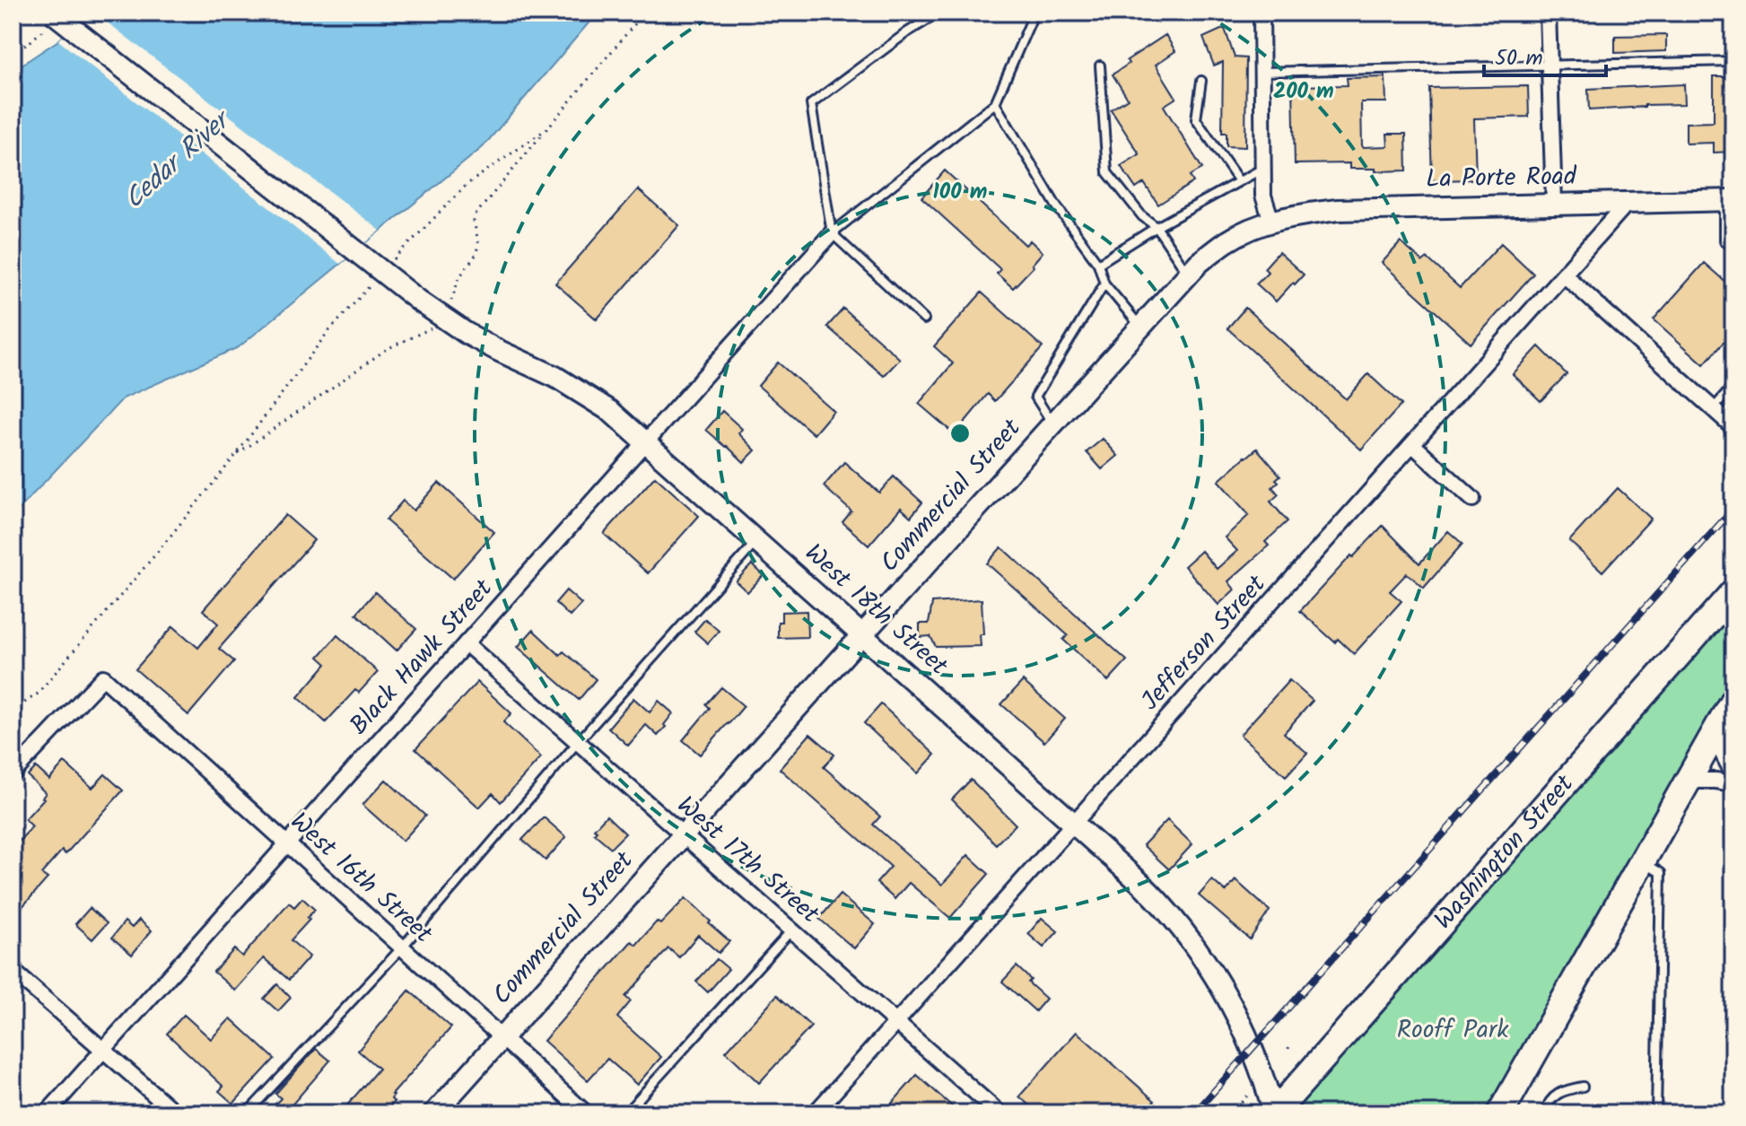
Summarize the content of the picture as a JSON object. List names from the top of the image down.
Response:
{
  "streets": {
    "highway": ["Washington Street"],
    "street": [
      "La Porte Road",
      "Commercial Street",
      "West 18th Street",
      "Jefferson Street",
      "Black Hawk Street",
      "West 17th Street",
      "West 16th Street"
    ]
  },
  "crossings": [
    ["La Porte Road", "Commercial Street"],
    ["La Porte Road", "Jefferson Street"],
    ["Commercial Street", "West 18th Street"],
    ["Commercial Street", "West 17th Street"],
    ["Commercial Street", "West 16th Street"],
    ["West 18th Street", "Jefferson Street"],
    ["West 18th Street", "Black Hawk Street"],
    ["West 18th Street", "Washington Street"],
    ["Jefferson Street", "West 17th Street"],
    ["Black Hawk Street", "West 17th Street"],
    ["Black Hawk Street", "West 16th Street"]
  ],
  "water": ["Cedar River"],
  "parks": ["Rooff Park"],
  "scale_bar": "50 m",
  "rings": ["200 m", "100 m"]
}
